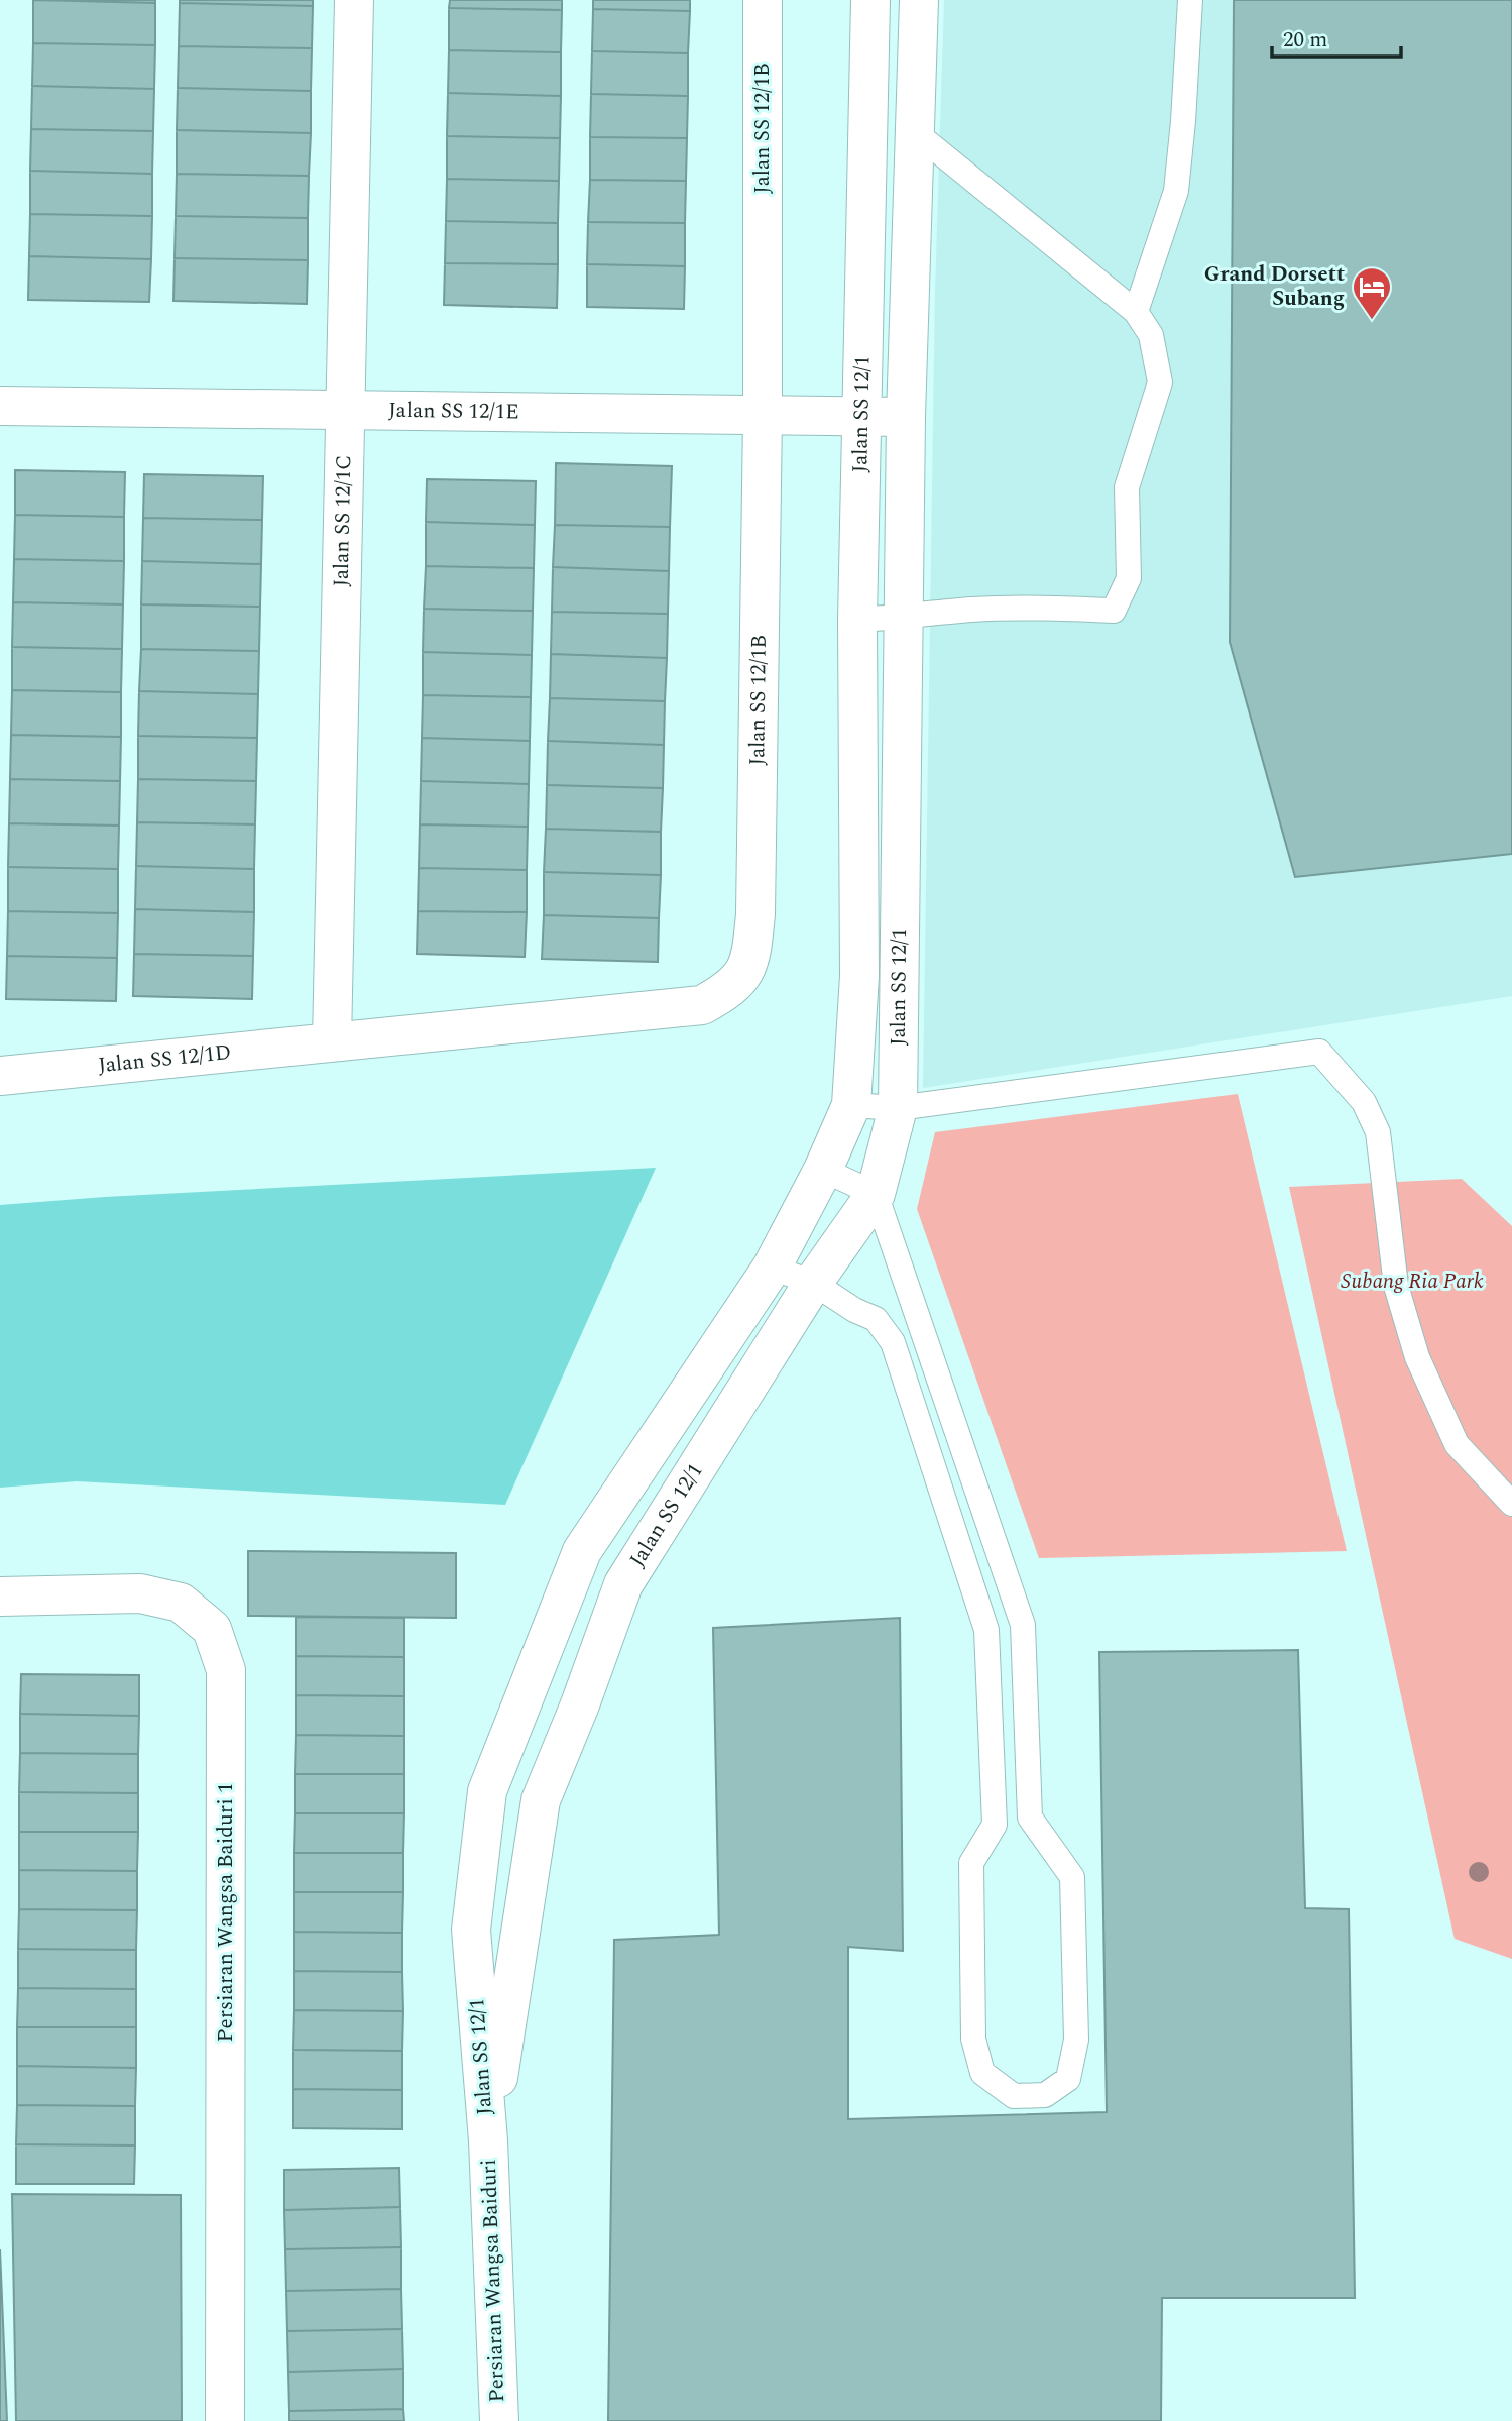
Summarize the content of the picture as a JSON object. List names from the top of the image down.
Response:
{
  "streets": {
    "street": [
      "Jalan SS 12/1B",
      "Jalan SS 12/1E",
      "Jalan SS 12/1",
      "Jalan SS 12/1C",
      "Jalan SS 12/1D",
      "Persiaran Wangsa Baiduri 1",
      "Persiaran Wangsa Baiduri"
    ]
  },
  "crossings": [
    ["Jalan SS 12/1B", "Jalan SS 12/1E"],
    ["Jalan SS 12/1B", "Jalan SS 12/1C"],
    ["Jalan SS 12/1B", "Jalan SS 12/1D"],
    ["Jalan SS 12/1E", "Jalan SS 12/1"],
    ["Jalan SS 12/1E", "Jalan SS 12/1C"],
    ["Jalan SS 12/1", "Persiaran Wangsa Baiduri"],
    ["Jalan SS 12/1C", "Jalan SS 12/1D"]
  ],
  "parks": ["Subang Ria Park"],
  "places": {
    "hotel": ["Grand Dorsett Subang"]
  },
  "scale_bar": "20 m"
}
